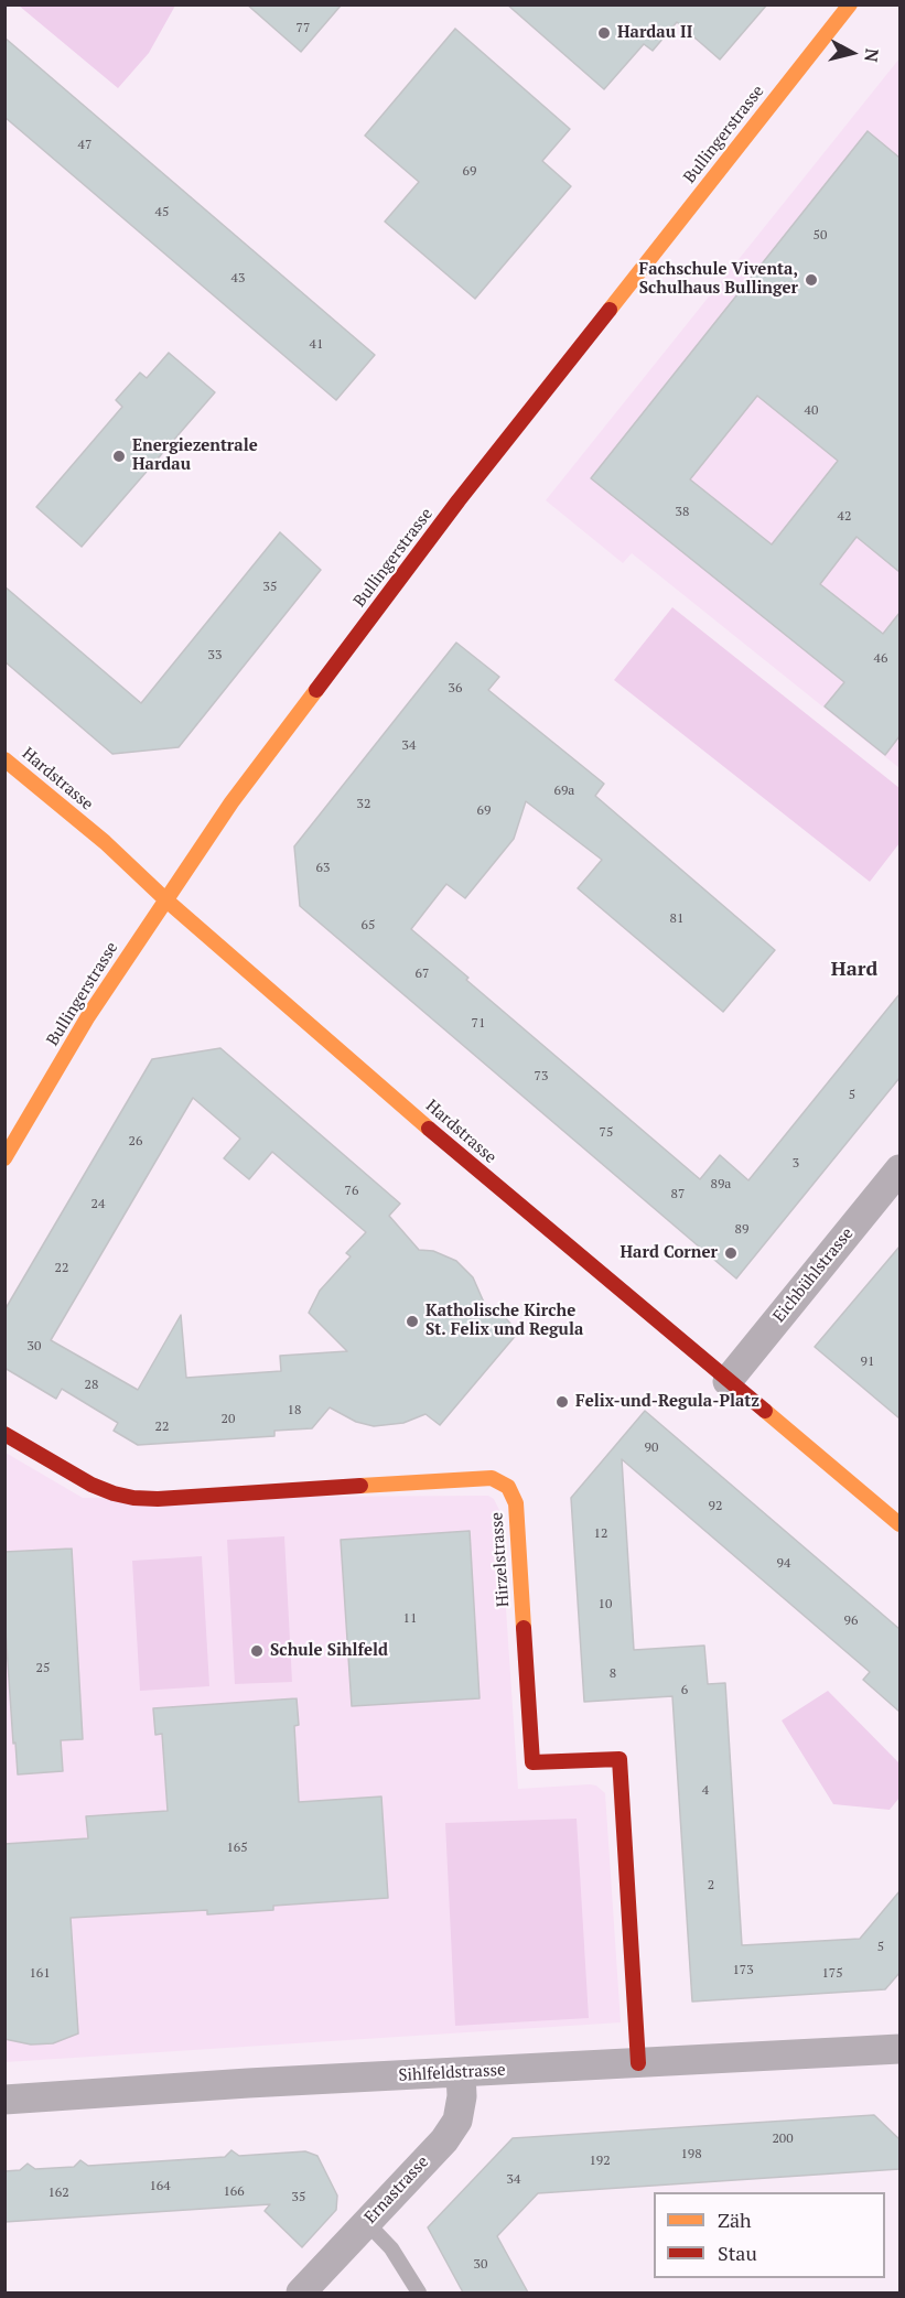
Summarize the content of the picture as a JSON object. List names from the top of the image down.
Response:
{
  "streets": {
    "street": [
      "Bullingerstrasse",
      "Hardstrasse",
      "Eichbühlstrasse",
      "Hirzelstrasse",
      "Sihlfeldstrasse",
      "Ernastrasse"
    ]
  },
  "crossings": [
    ["Bullingerstrasse", "Hardstrasse"],
    ["Hardstrasse", "Eichbühlstrasse"],
    ["Hirzelstrasse", "Sihlfeldstrasse"],
    ["Sihlfeldstrasse", "Ernastrasse"]
  ],
  "districts": ["Hard"],
  "places": [
    "Hardau II",
    "Fachschule Viventa, Schulhaus Bullinger",
    "Energiezentrale Hardau",
    "Hard Corner",
    "Katholische Kirche St. Felix und Regula",
    "Felix-und-Regula-Platz",
    "Schule Sihlfeld"
  ],
  "house_numbers": [
    "77",
    "47",
    "69",
    "45",
    "50",
    "43",
    "41",
    "40",
    "38",
    "42",
    "35",
    "33",
    "46",
    "36",
    "34",
    "69a",
    "32",
    "69",
    "63",
    "81",
    "65",
    "67",
    "71",
    "73",
    "5",
    "75",
    "26",
    "3",
    "89a",
    "76",
    "87",
    "24",
    "89",
    "22",
    "30",
    "91",
    "28",
    "18",
    "20",
    "22",
    "90",
    "92",
    "12",
    "94",
    "10",
    "11",
    "96",
    "25",
    "8",
    "6",
    "4",
    "165",
    "2",
    "5",
    "173",
    "161",
    "175",
    "200",
    "198",
    "192",
    "34",
    "164",
    "166",
    "162",
    "35",
    "30"
  ],
  "legend": ["Zäh", "Stau"],
  "north": "right"
}
